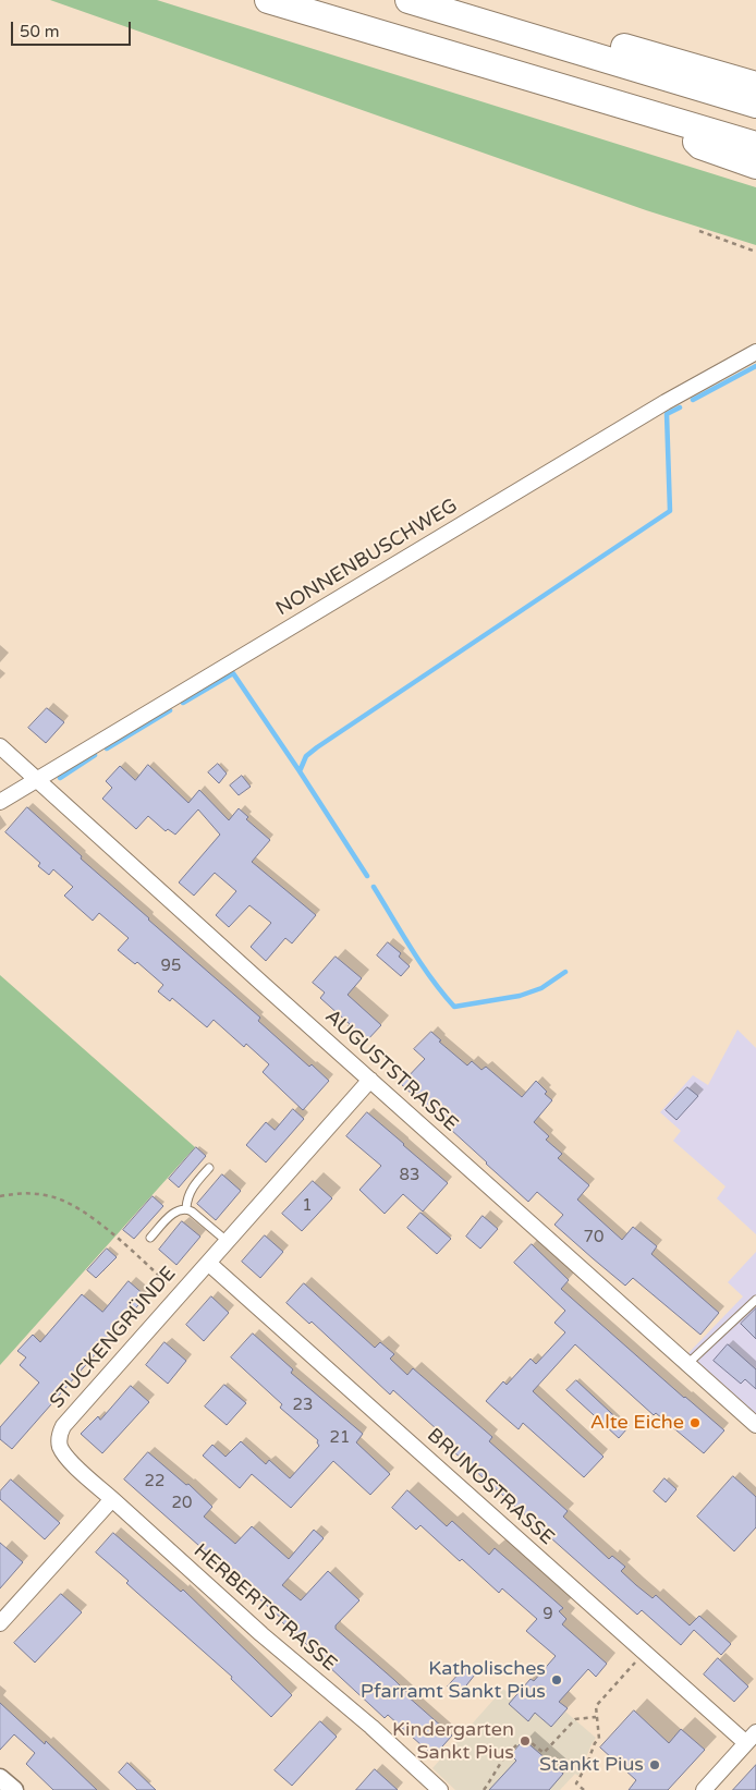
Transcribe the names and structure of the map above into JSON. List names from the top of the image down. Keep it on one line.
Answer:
{"streets":{"street":["NONNENBUSCHWEG","AUGUSTSTRASSE","STUCKENGRÜNDE","BRUNOSTRASSE","HERBERTSTRASSE"]},"crossings":[["NONNENBUSCHWEG","AUGUSTSTRASSE"],["AUGUSTSTRASSE","STUCKENGRÜNDE"],["STUCKENGRÜNDE","BRUNOSTRASSE"],["STUCKENGRÜNDE","HERBERTSTRASSE"]],"places":["Alte Eiche","Katholisches Pfarramt Sankt Pius","Kindergarten Sankt Pius","Stankt Pius"],"house_numbers":["95","83","1","70","23","21","22","20","9"],"scale_bar":"50 m"}
